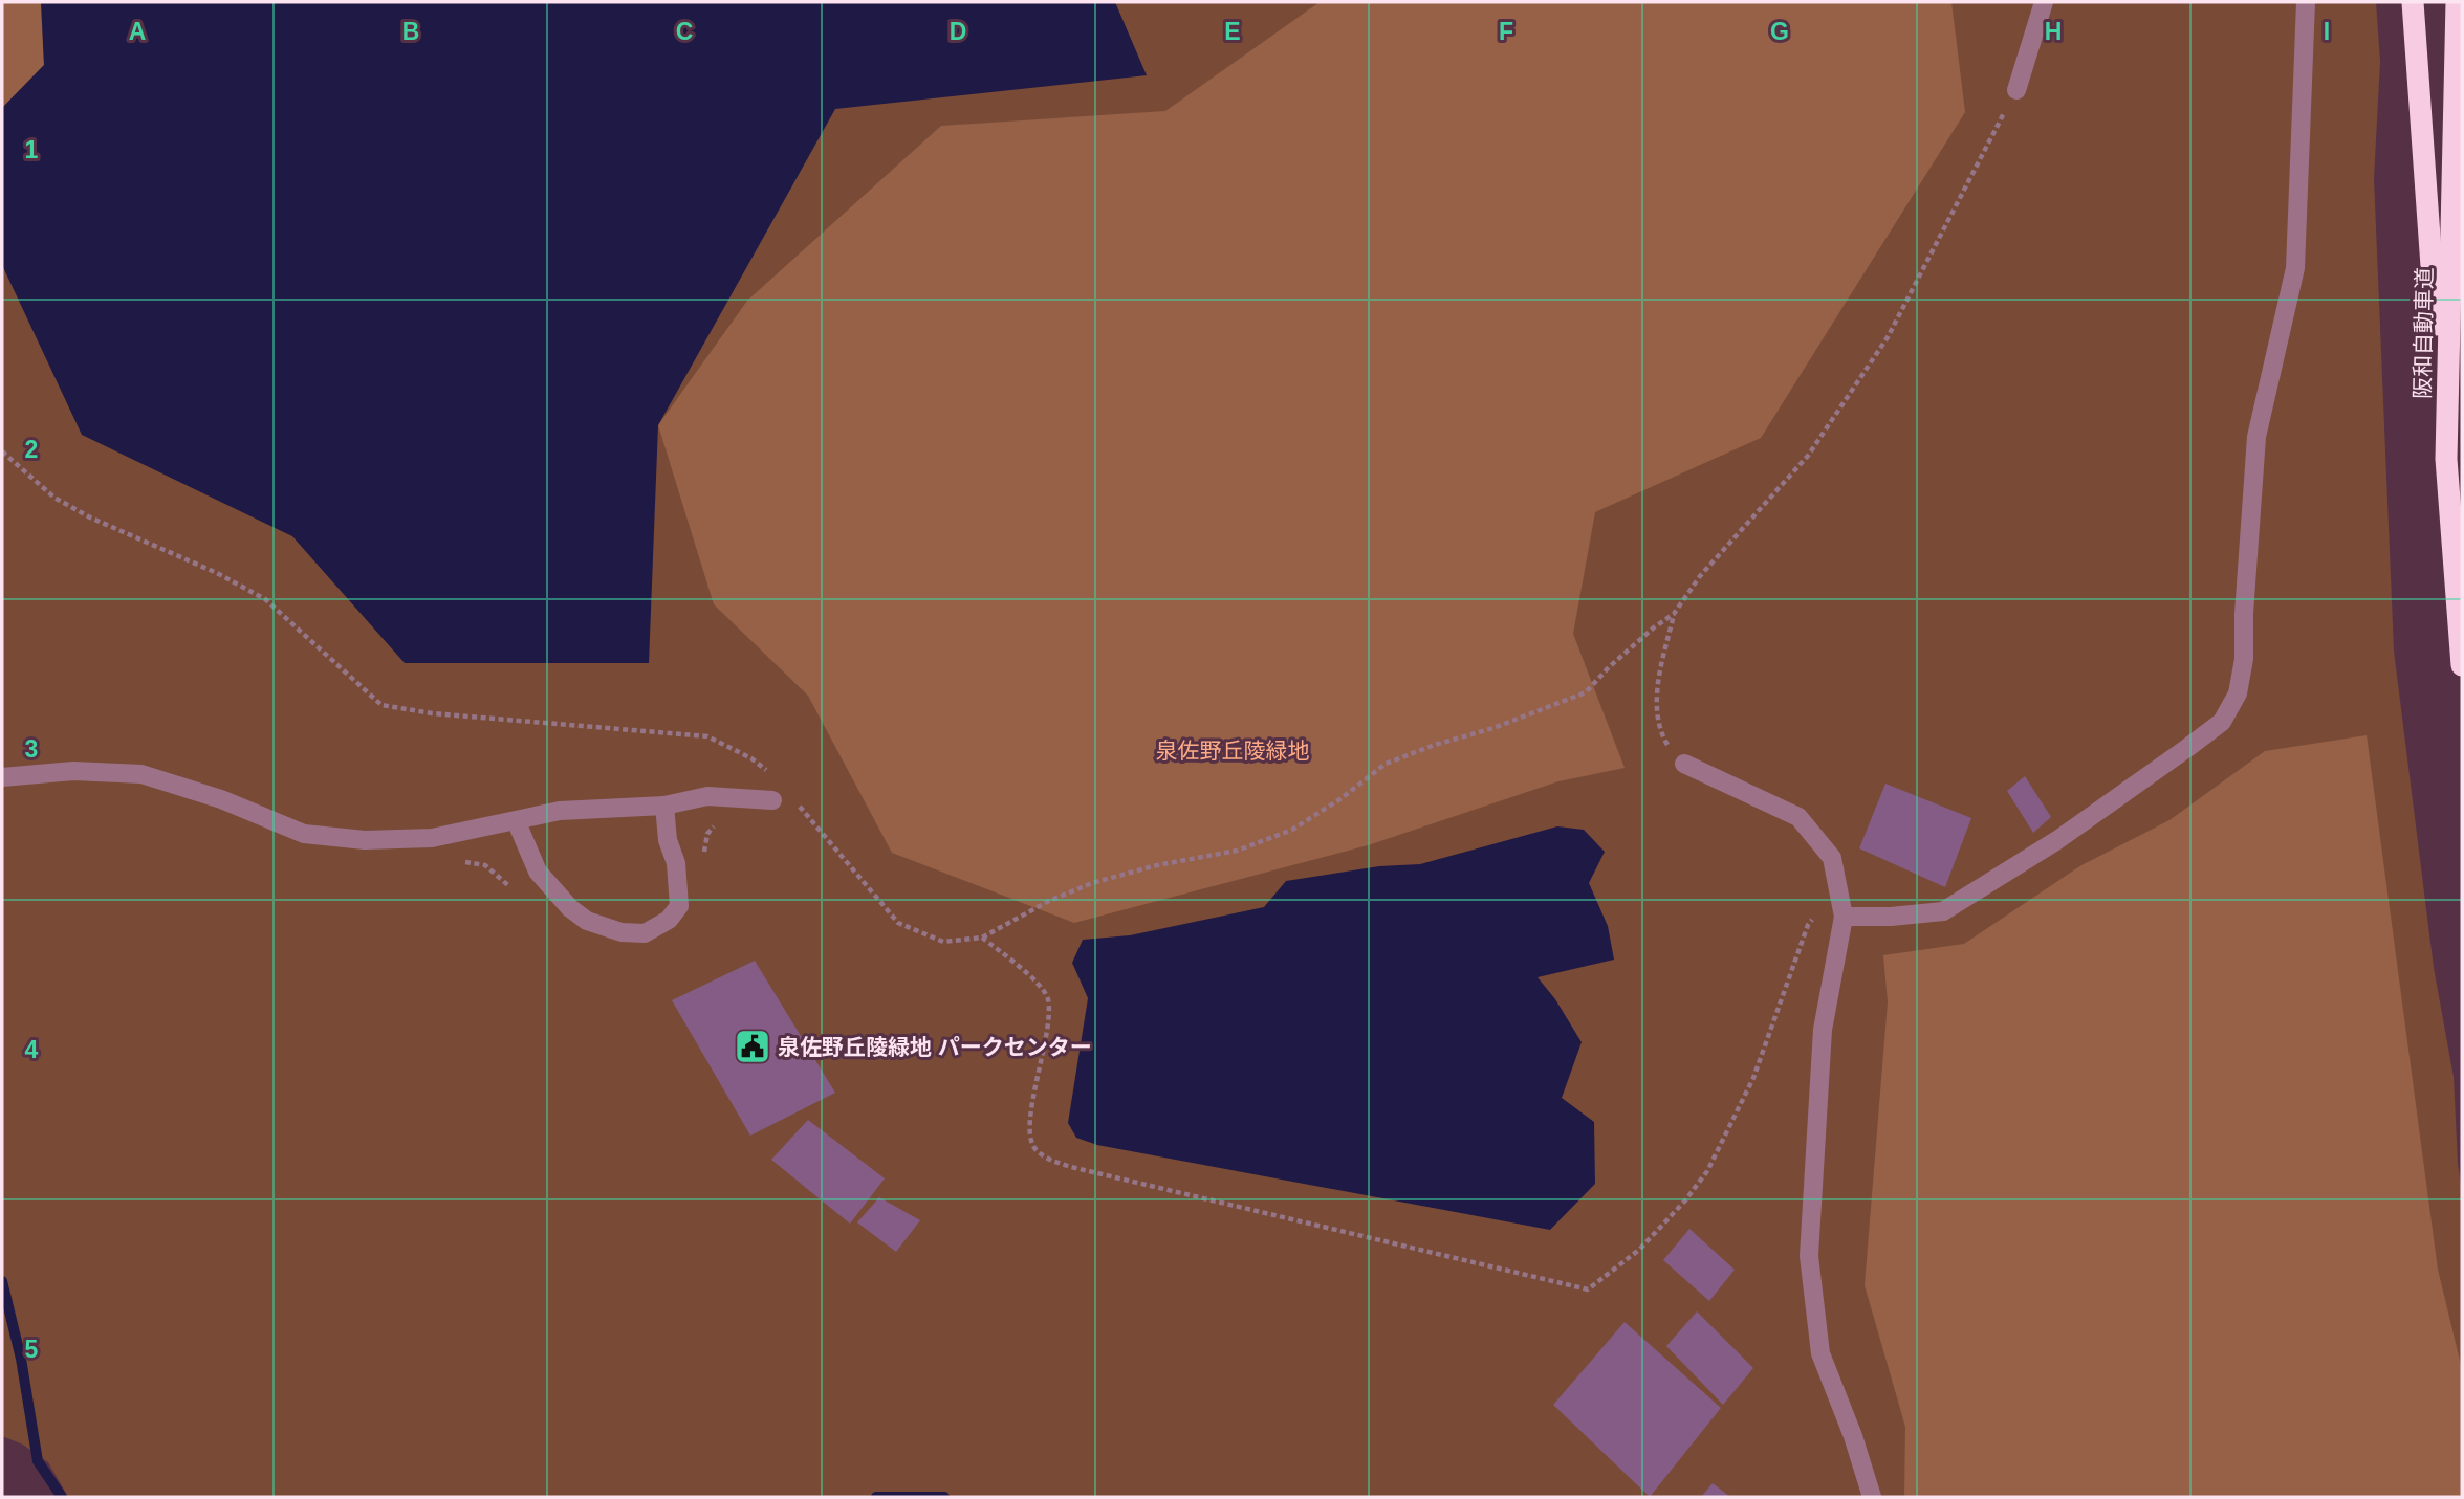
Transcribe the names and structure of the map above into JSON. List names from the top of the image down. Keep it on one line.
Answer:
{"streets":{"highway":["阪和自動車道"]},"parks":["泉佐野丘陵緑地"],"places":{"public building":["泉佐野丘陵緑地 パークセンター"]},"grid":{"columns":["A","B","C","D","E","F","G","H","I"],"rows":["1","2","3","4","5"]}}
